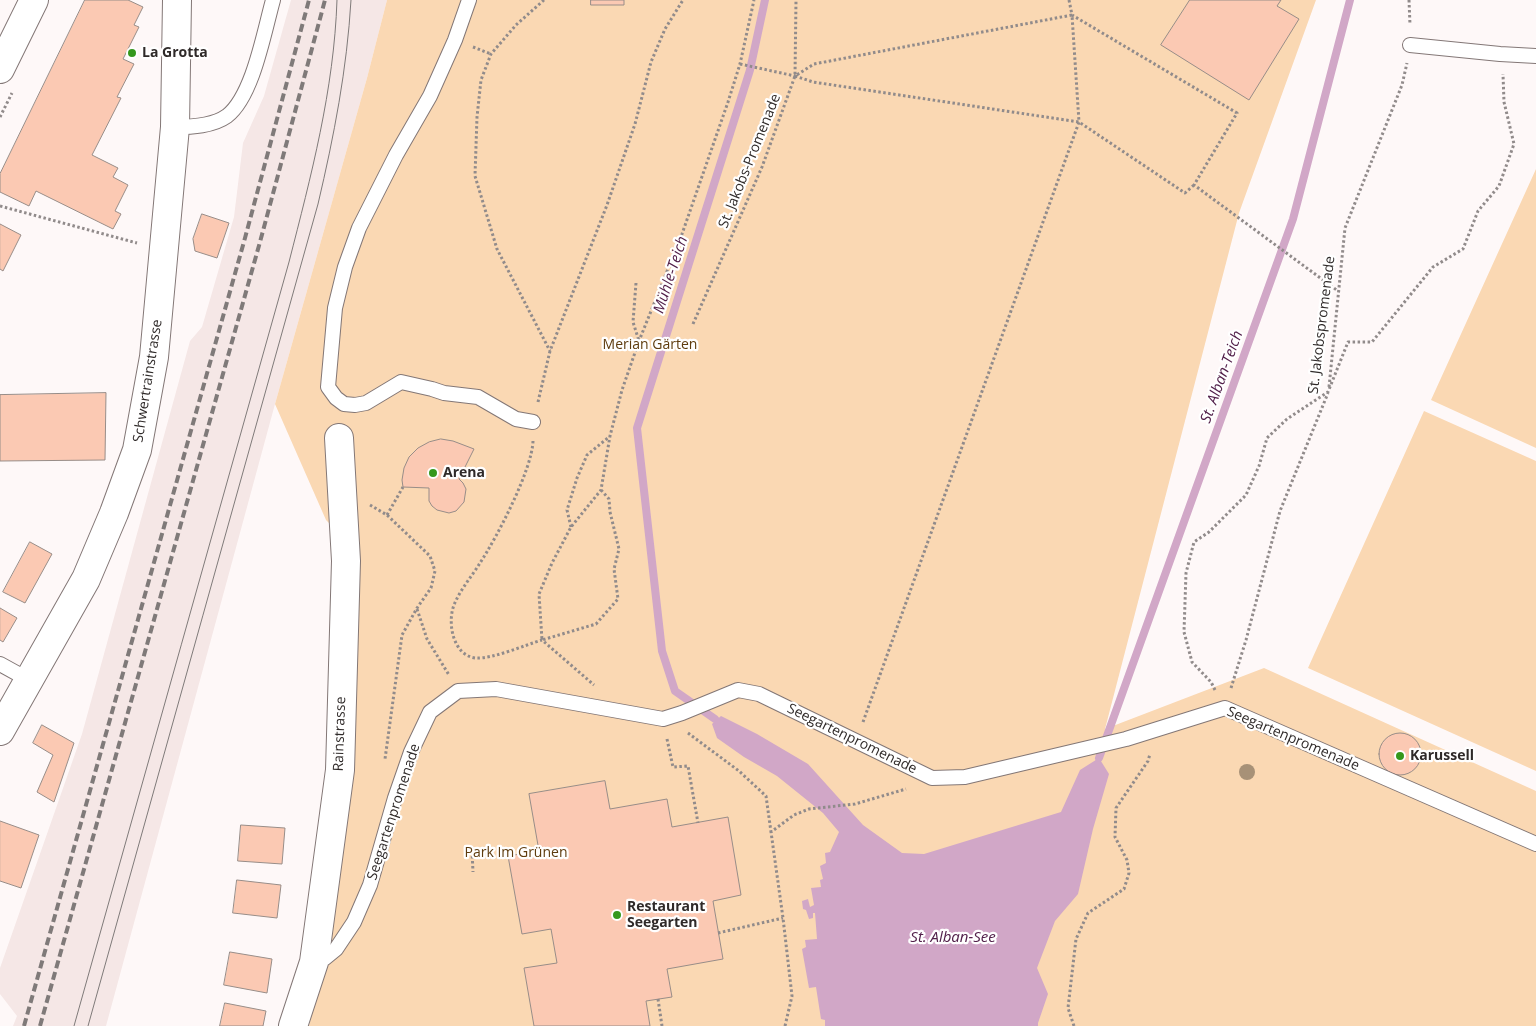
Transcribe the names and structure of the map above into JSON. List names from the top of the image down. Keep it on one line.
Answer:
{"streets":{"main road":["Schwertrainstrasse","Rainstrasse"],"lane":["Seegartenpromenade"],"path":["St. Jakobs-Promenade","St. Jakobspromenade"]},"crossings":[["St. Jakobspromenade","Seegartenpromenade"],["Rainstrasse","Seegartenpromenade"]],"water":["Mühle-Teich","St. Alban-Teich","St. Alban-See"],"parks":["Merian Gärten","Park Im Grünen"],"places":["La Grotta","Arena","Karussell","Restaurant Seegarten"]}
